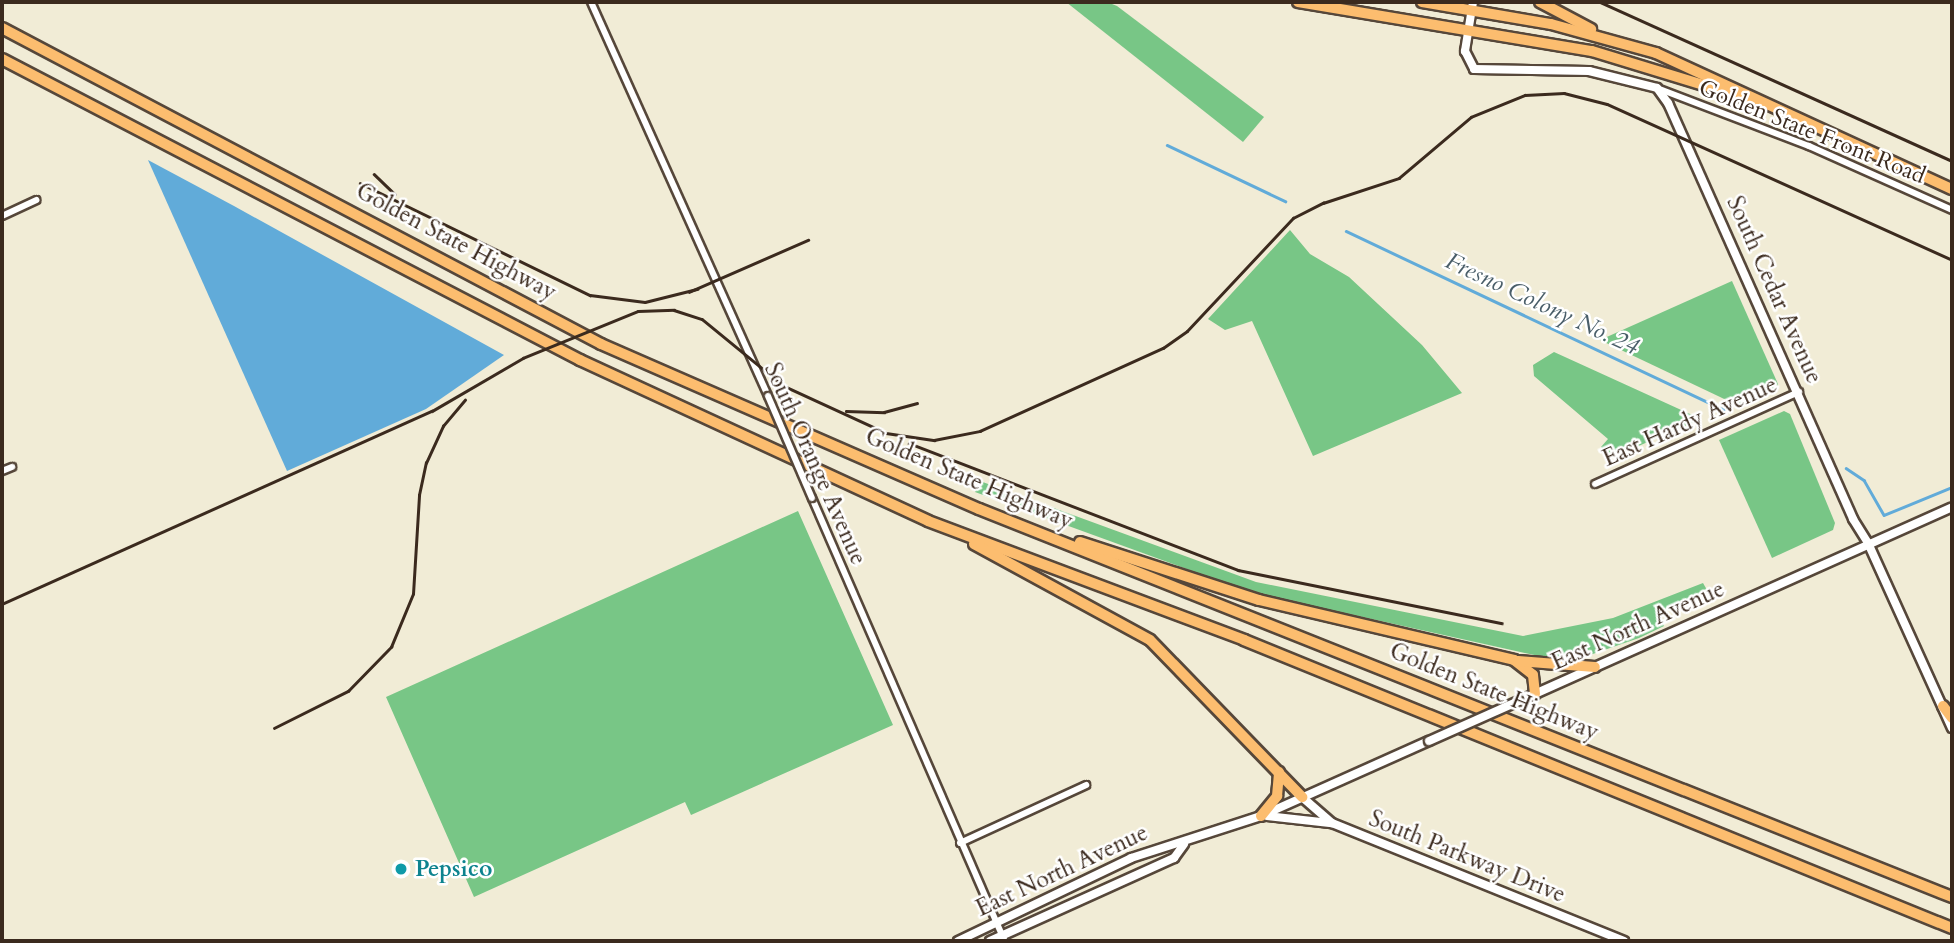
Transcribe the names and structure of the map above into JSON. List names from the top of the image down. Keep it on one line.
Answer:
{"streets":{"highway":["Golden State Highway"],"street":["Golden State Front Road","South Cedar Avenue","East Hardy Avenue","South Orange Avenue","East North Avenue","South Parkway Drive"]},"crossings":[["Golden State Front Road","South Cedar Avenue"],["South Cedar Avenue","East Hardy Avenue"],["South Cedar Avenue","East North Avenue"],["South Orange Avenue","East North Avenue"],["East North Avenue","South Parkway Drive"]],"water":["Fresno Colony No. 24"],"places":["Pepsico"]}
